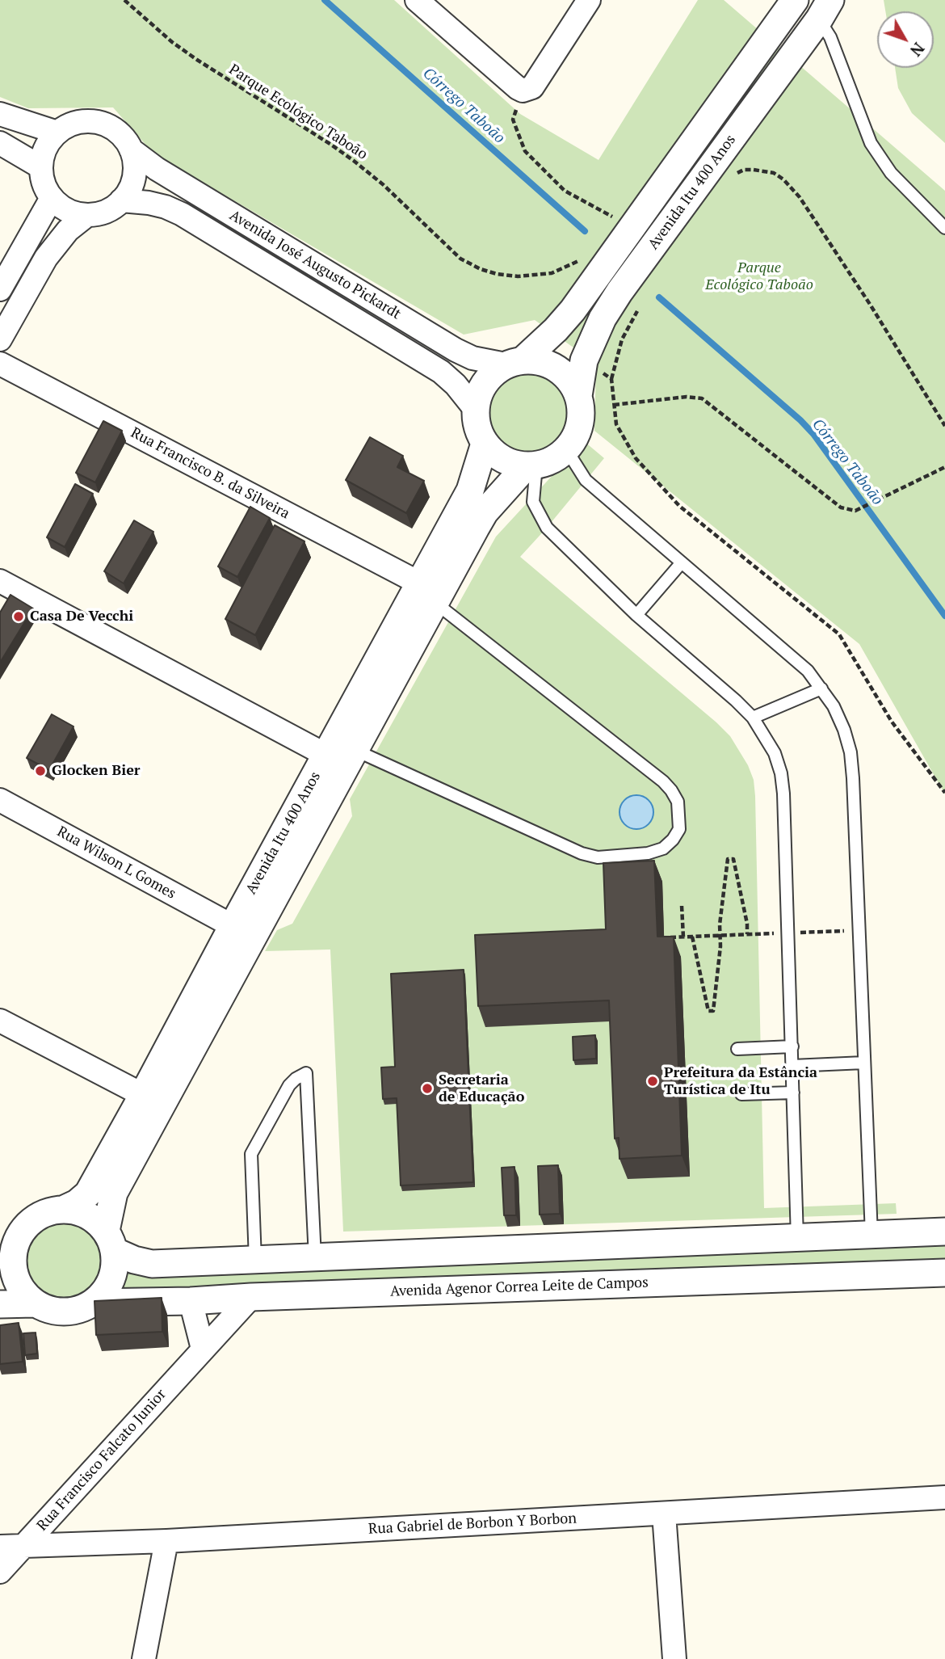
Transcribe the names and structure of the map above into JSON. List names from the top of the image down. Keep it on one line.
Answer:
{"streets":{"street":["Avenida Itu 400 Anos","Avenida José Augusto Pickardt","Rua Francisco B. da Silveira","Rua Wilson L Gomes","Avenida Agenor Correa Leite de Campos","Rua Francisco Falcato Junior","Rua Gabriel de Borbon Y Borbon"],"path":["Parque Ecológico Taboão"]},"crossings":[["Avenida Itu 400 Anos","Avenida José Augusto Pickardt"],["Avenida Itu 400 Anos","Rua Francisco B. da Silveira"],["Avenida Itu 400 Anos","Rua Wilson L Gomes"],["Avenida Itu 400 Anos","Avenida Agenor Correa Leite de Campos"],["Avenida Agenor Correa Leite de Campos","Rua Francisco Falcato Junior"],["Rua Francisco Falcato Junior","Rua Gabriel de Borbon Y Borbon"]],"water":["Córrego Taboão"],"parks":["Parque Ecológico Taboão"],"places":["Casa De Vecchi","Glocken Bier","Prefeitura da Estância Turística de Itu","Secretaria de Educação"],"north":"bottom right"}
